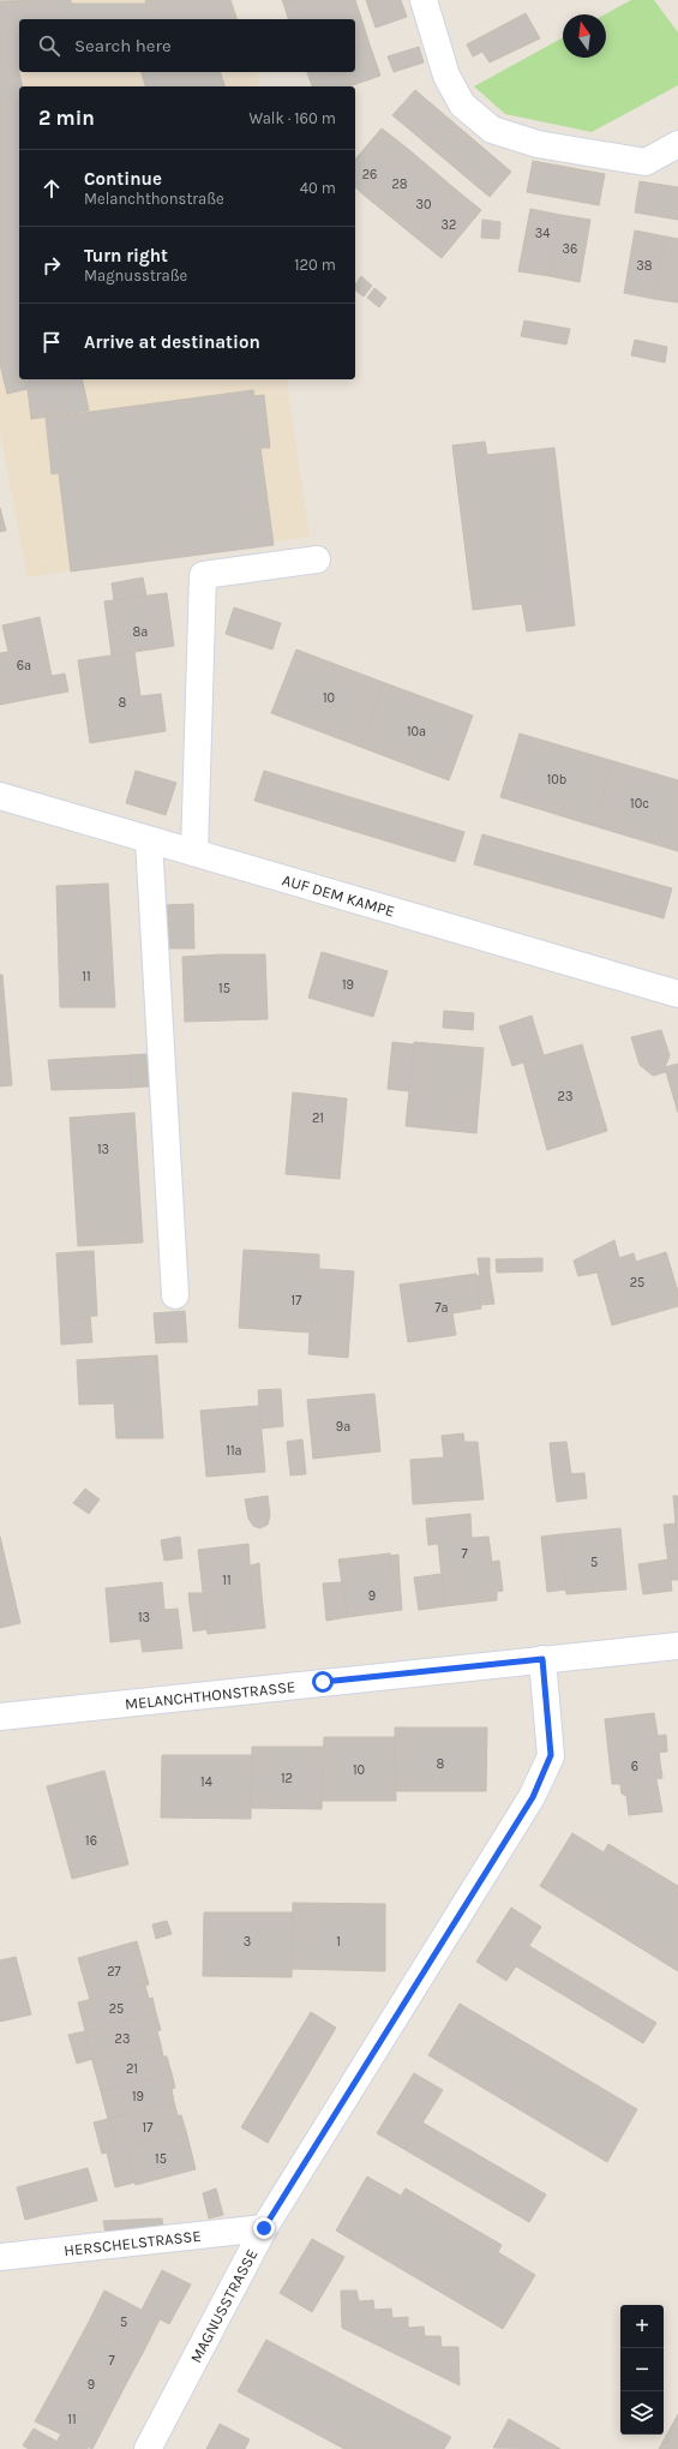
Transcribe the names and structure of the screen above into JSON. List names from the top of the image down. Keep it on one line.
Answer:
{"streets":{"street":["AUF DEM KAMPE","MELANCHTHONSTRASSE","HERSCHELSTRASSE","MAGNUSSTRASSE"]},"crossings":[["MELANCHTHONSTRASSE","MAGNUSSTRASSE"],["HERSCHELSTRASSE","MAGNUSSTRASSE"]],"house_numbers":["26","28","30","32","34","36","38","8a","6a","10","8","10a","10b","10c","11","19","15","23","21","13","25","17","7a","9a","11a","7","5","11","9","13","8","6","10","12","14","16","3","1","27","25","23","21","19","17","15","5","7","9","11"],"north":"top","page":{"search":"Search here","heading":["2 min","Walk · 160 m"],"list":[["Continue","Melanchthonstraße","40 m"],["Turn right","Magnusstraße","120 m"],"Arrive at destination"],"map_buttons":["+","−"]}}
